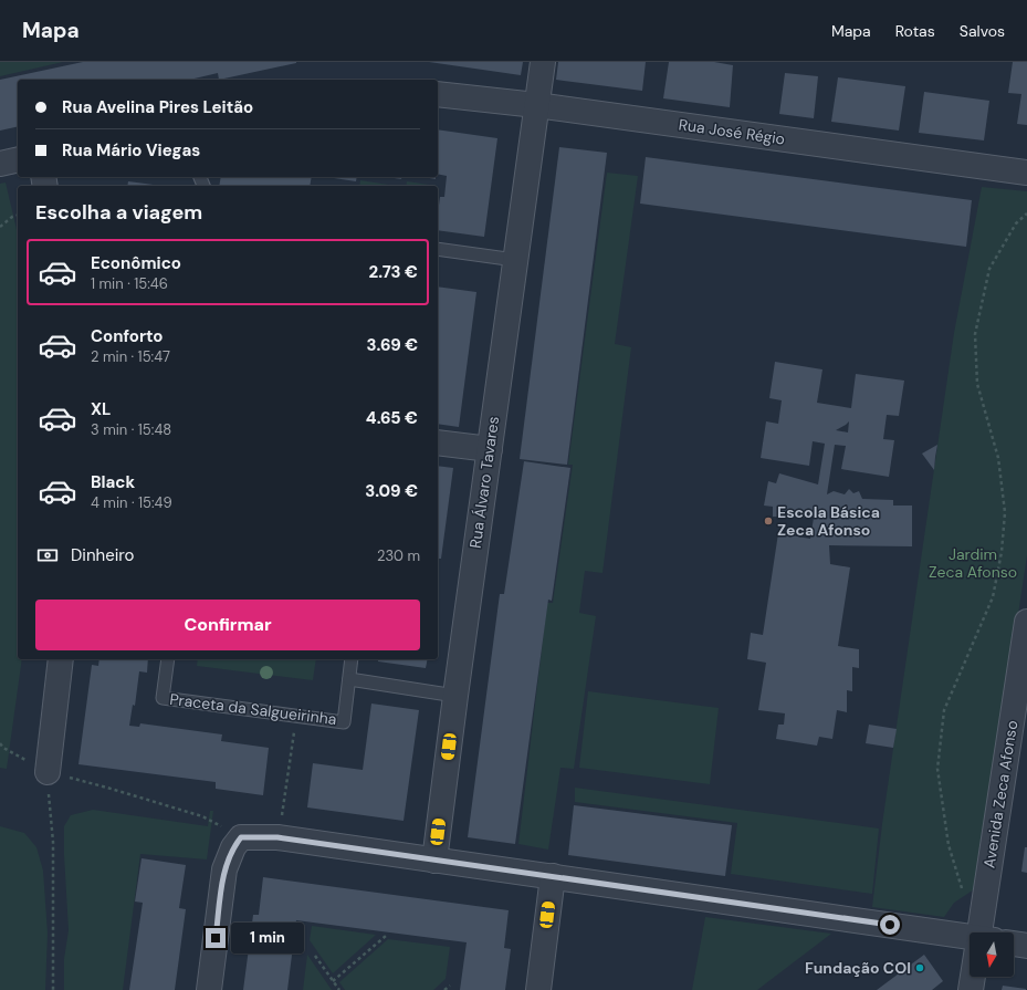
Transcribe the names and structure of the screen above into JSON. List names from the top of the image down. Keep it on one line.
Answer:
{"streets":{"street":["Rua José Régio","Rua Álvaro Tavares","Avenida Zeca Afonso"],"lane":["Praceta da Salgueirinha"]},"crossings":[["Rua José Régio","Rua Álvaro Tavares"]],"parks":["Jardim Zeca Afonso"],"places":["Escola Básica Zeca Afonso","Fundação COI"],"north":"bottom","page":{"header":"Mapa","nav":["Mapa","Rotas","Salvos"],"banner":["Rua Avelina Pires Leitão","Rua Mário Viegas"],"heading":"Escolha a viagem","list":[{"name":"Econômico","note":"1 min · 15:46","value":"2.73 €"},{"name":"Conforto","note":"2 min · 15:47","value":"3.69 €"},{"name":"XL","note":"3 min · 15:48","value":"4.65 €"},{"name":"Black","note":"4 min · 15:49","value":"3.09 €"}],"pay":["Dinheiro","230 m"],"buttons":"Confirmar","bubble":"1 min"}}
